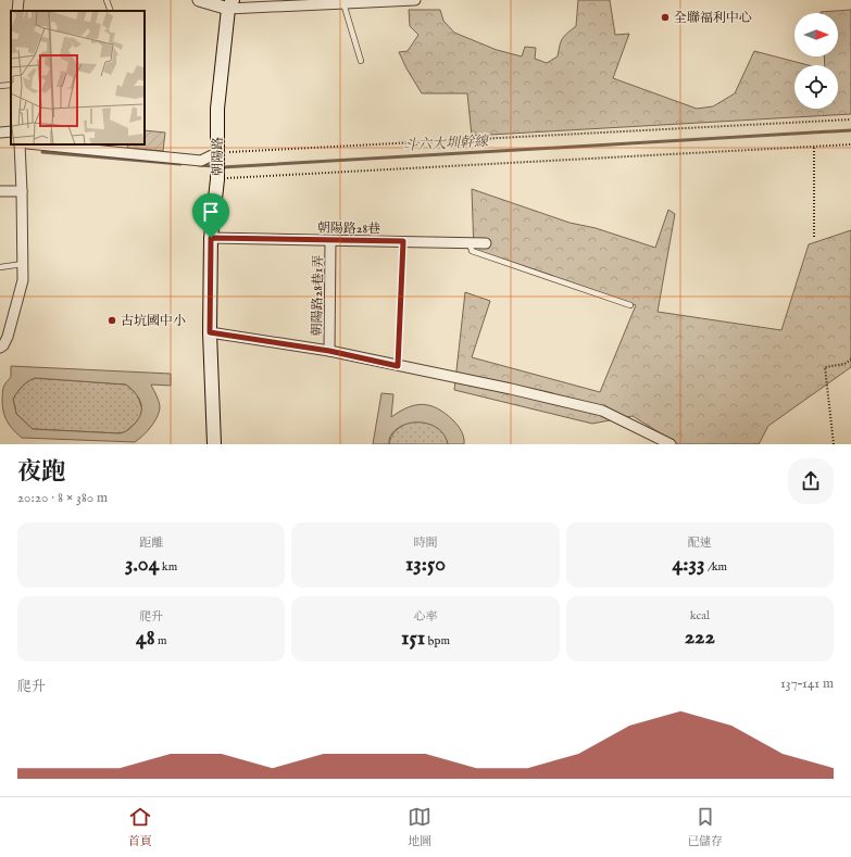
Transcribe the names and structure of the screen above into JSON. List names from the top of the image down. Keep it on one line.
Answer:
{"streets":{"main road":["朝陽路"],"street":["朝陽路28巷","朝陽路28巷1弄"]},"crossings":[["朝陽路","朝陽路28巷"],["朝陽路28巷","朝陽路28巷1弄"]],"water":["斗六大圳幹線"],"places":["全聯福利中心","古坑國中小"],"north":"right","page":{"heading":["夜跑","20:20 · 8 × 380 m"],"stats":[["距離","3.04 km"],["時間","13:50"],["配速","4:33 /km"],["爬升","48 m"],["心率","151 bpm"],["kcal","222"]],"chart":["爬升","137–141 m"],"tabs":["首頁","地圖","已儲存"]}}
